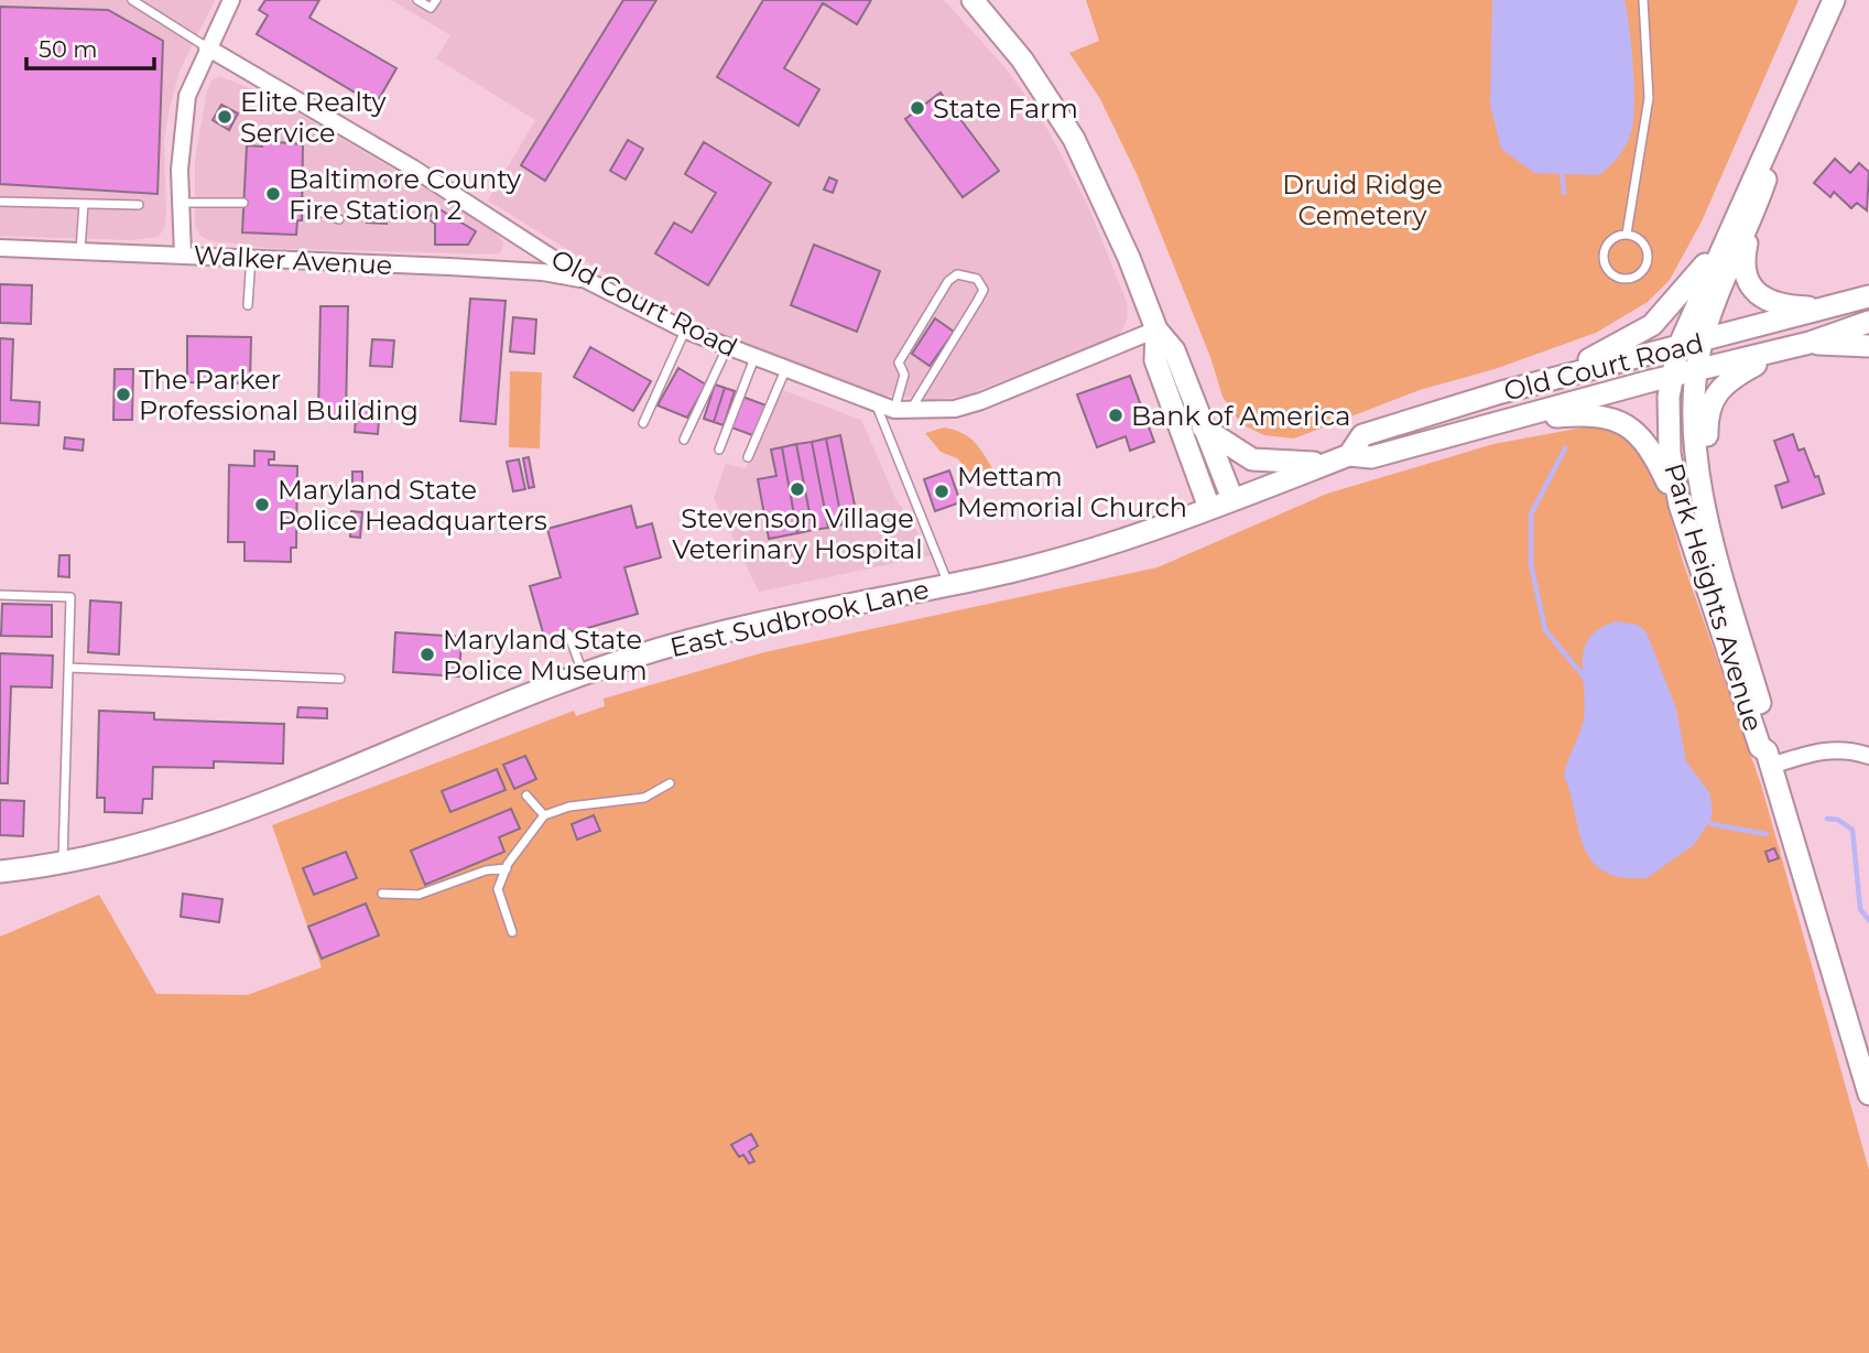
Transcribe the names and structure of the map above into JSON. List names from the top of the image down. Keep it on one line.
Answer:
{"streets":{"main road":["Old Court Road","Park Heights Avenue","East Sudbrook Lane"],"street":["Walker Avenue"]},"crossings":[["Walker Avenue","Old Court Road"],["Old Court Road","Park Heights Avenue"],["Old Court Road","East Sudbrook Lane"]],"parks":["Druid Ridge Cemetery"],"places":["State Farm","Elite Realty Service","Baltimore County Fire Station 2","The Parker Professional Building","Bank of America","Stevenson Village Veterinary Hospital","Mettam Memorial Church","Maryland State Police Headquarters","Maryland State Police Museum"],"scale_bar":"50 m"}
